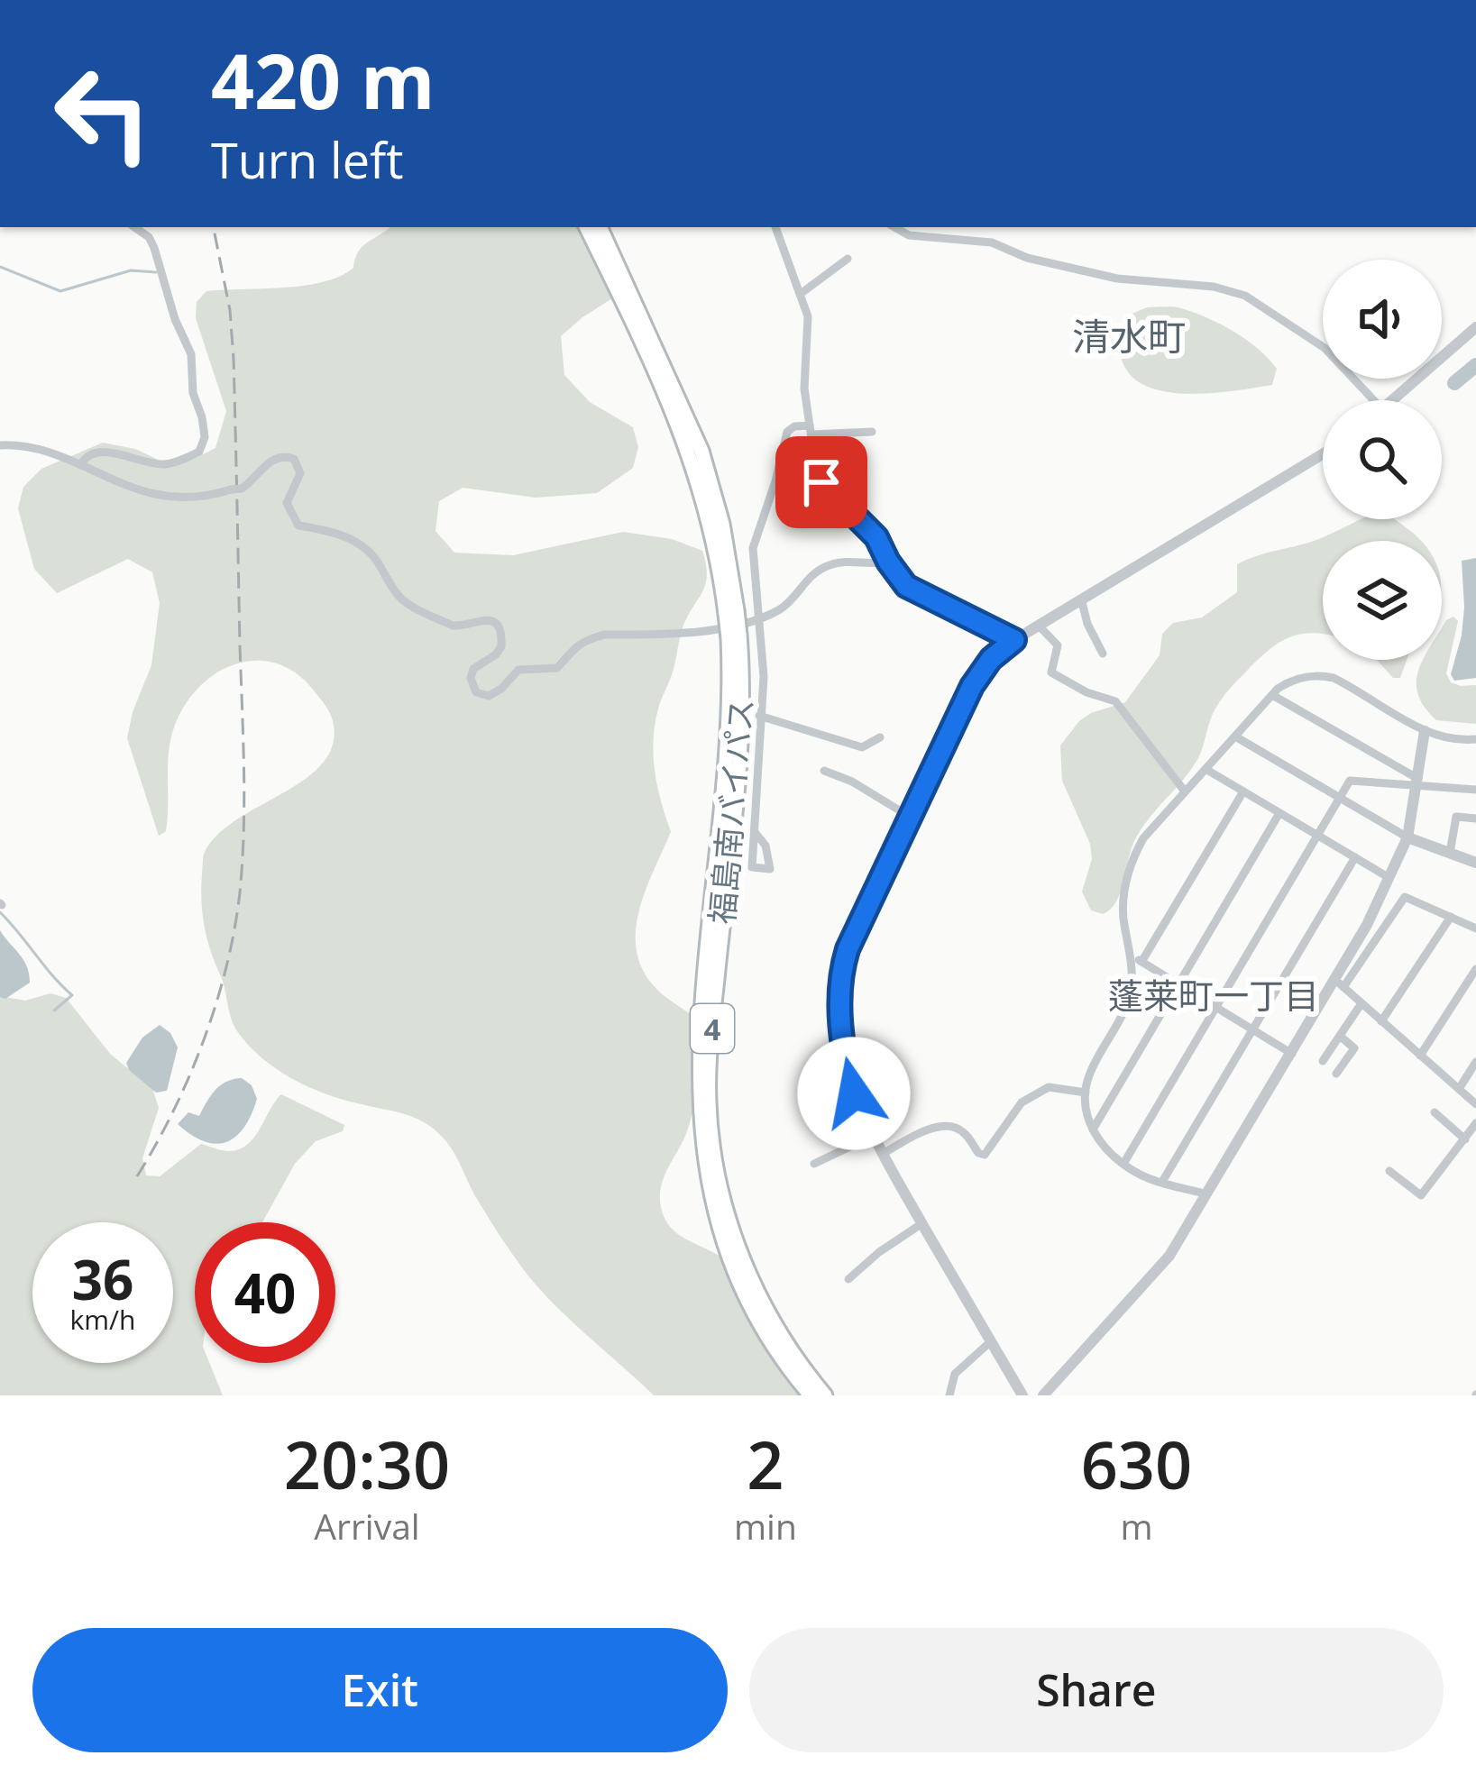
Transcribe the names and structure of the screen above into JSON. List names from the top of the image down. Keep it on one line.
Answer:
{"streets":{"highway":["福島南バイパス","4"]},"districts":["清水町","蓬莱町一丁目"],"page":{"turn":["420 m","Turn left"],"speed":"36 km/h","limit":"40","eta":["20:30","Arrival","2","min","630","m"],"buttons":["Exit","Share"]}}
